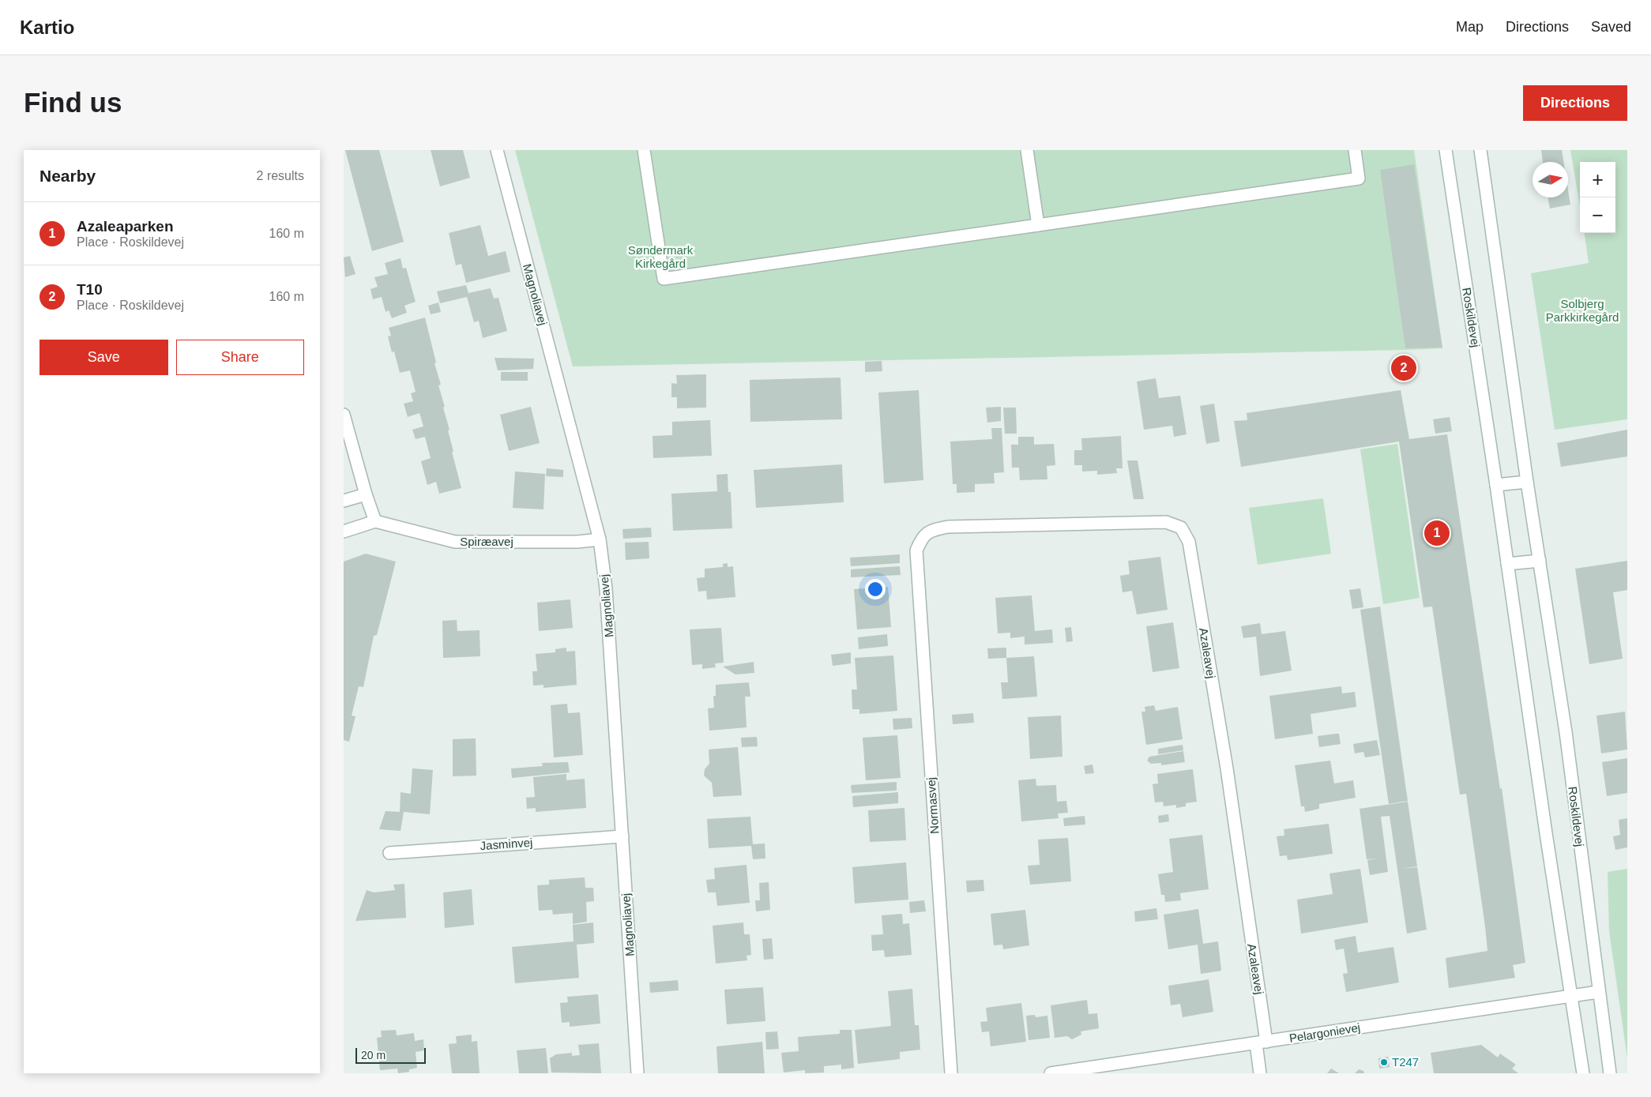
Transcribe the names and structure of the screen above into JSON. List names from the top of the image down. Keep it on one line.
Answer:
{"streets":{"street":["Magnoliavej","Roskildevej","Spiræavej","Azaleavej","Normasvej","Jasminvej","Pelargonievej"]},"crossings":[["Magnoliavej","Spiræavej"],["Magnoliavej","Jasminvej"],["Roskildevej","Pelargonievej"],["Azaleavej","Normasvej"],["Azaleavej","Pelargonievej"]],"parks":["Søndermark Kirkegård","Solbjerg Parkkirkegård"],"places":["T247"],"scale_bar":"20 m","north":"right","page":{"header":"Kartio","nav":["Map","Directions","Saved"],"buttons":["Directions",["Save","Share"]],"title":"Find us","heading":["Nearby","2 results"],"map_buttons":["+","−"],"list":[{"mark":"1","name":"Azaleaparken","note":"Place · Roskildevej","value":"160 m"},{"mark":"2","name":"T10","note":"Place · Roskildevej","value":"160 m"}],"pins":["2","1"],"scale":"20 m"}}
